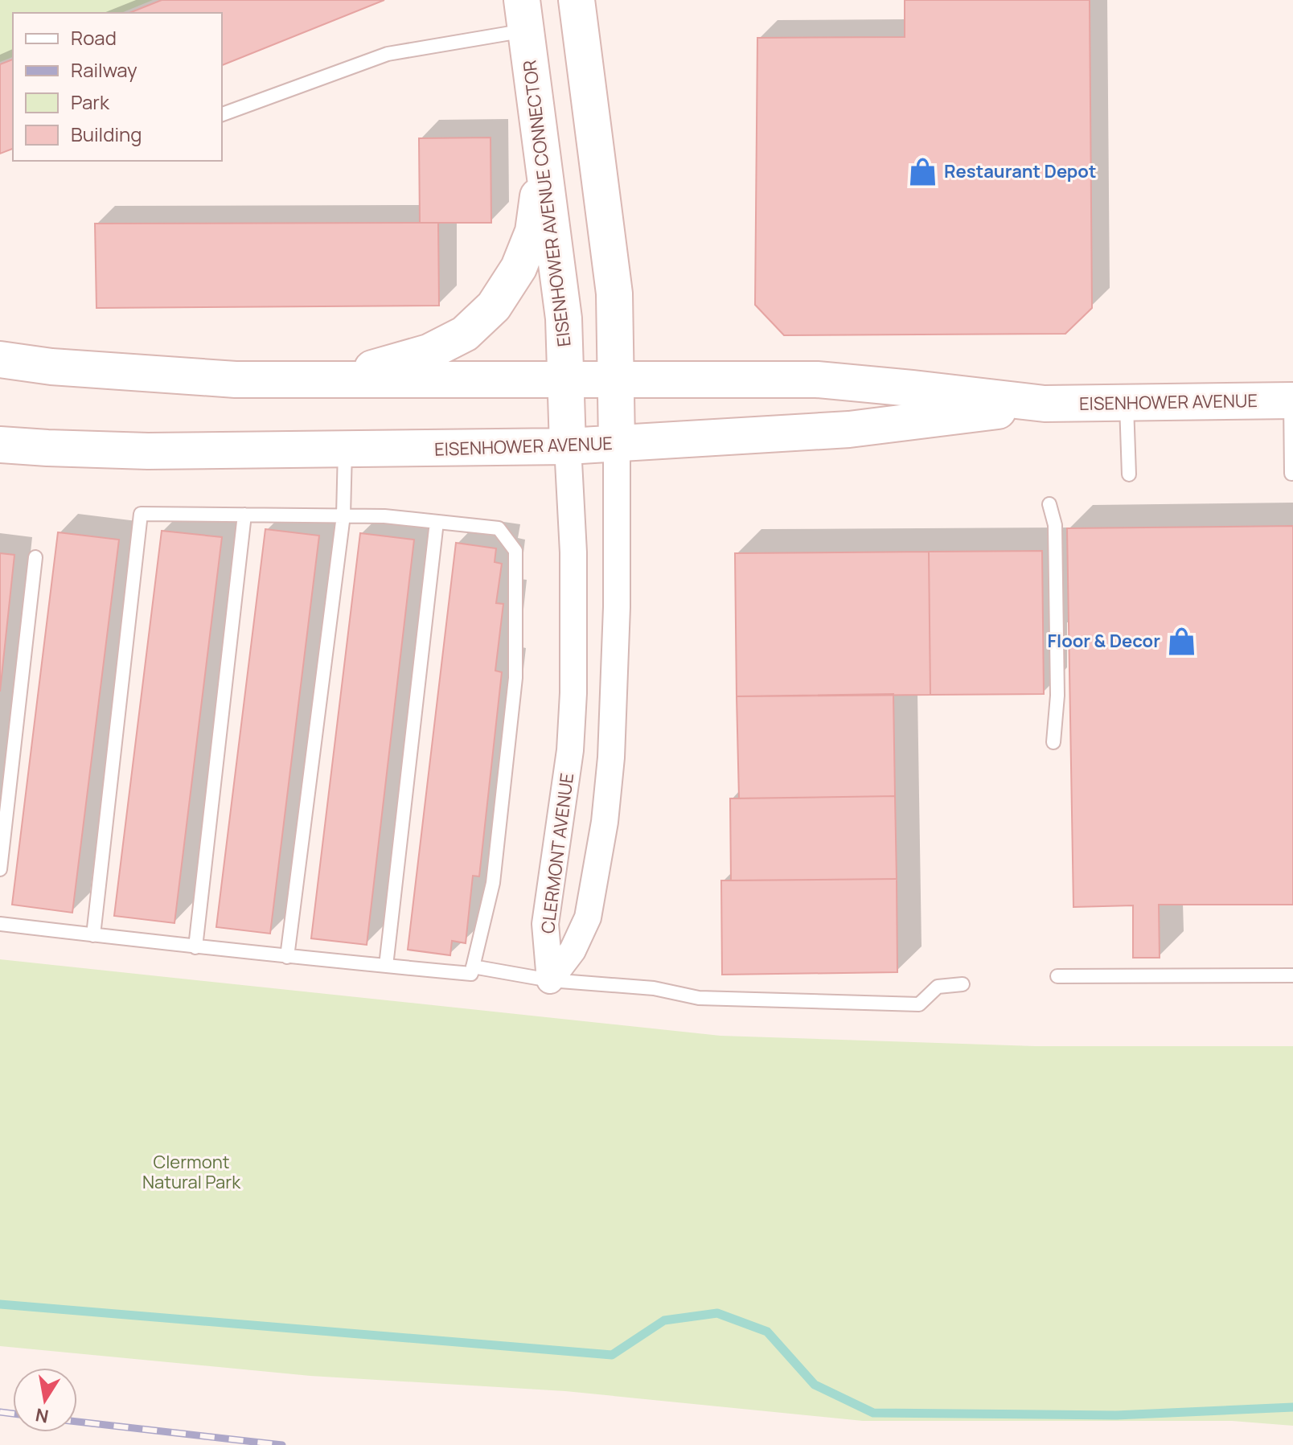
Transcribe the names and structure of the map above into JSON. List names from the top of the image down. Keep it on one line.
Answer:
{"streets":{"main road":["EISENHOWER AVENUE CONNECTOR","EISENHOWER AVENUE"],"street":["CLERMONT AVENUE"]},"crossings":[["EISENHOWER AVENUE CONNECTOR","EISENHOWER AVENUE"],["EISENHOWER AVENUE CONNECTOR","CLERMONT AVENUE"],["EISENHOWER AVENUE","CLERMONT AVENUE"]],"parks":["Clermont Natural Park"],"places":{"shop":["Restaurant Depot","Floor & Decor"]},"legend":["Road","Railway","Park","Building"],"north":"bottom"}
